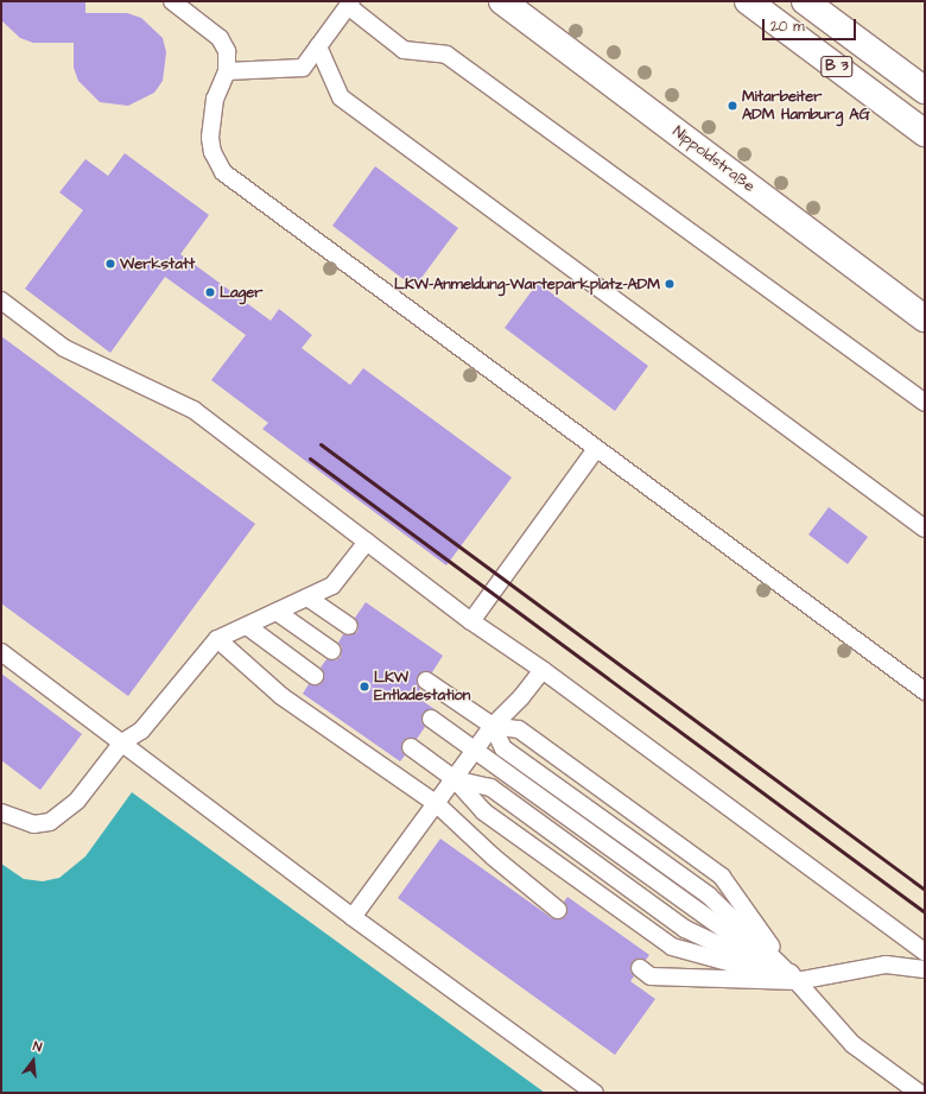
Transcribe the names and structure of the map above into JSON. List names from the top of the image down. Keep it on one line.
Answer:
{"streets":{"street":["B 3","Nippoldstraße"]},"places":["Mitarbeiter ADM Hamburg AG","Werkstatt","LKW-Anmeldung-Warteparkplatz-ADM","Lager","LKW Entladestation"],"scale_bar":"20 m","north":"top"}
